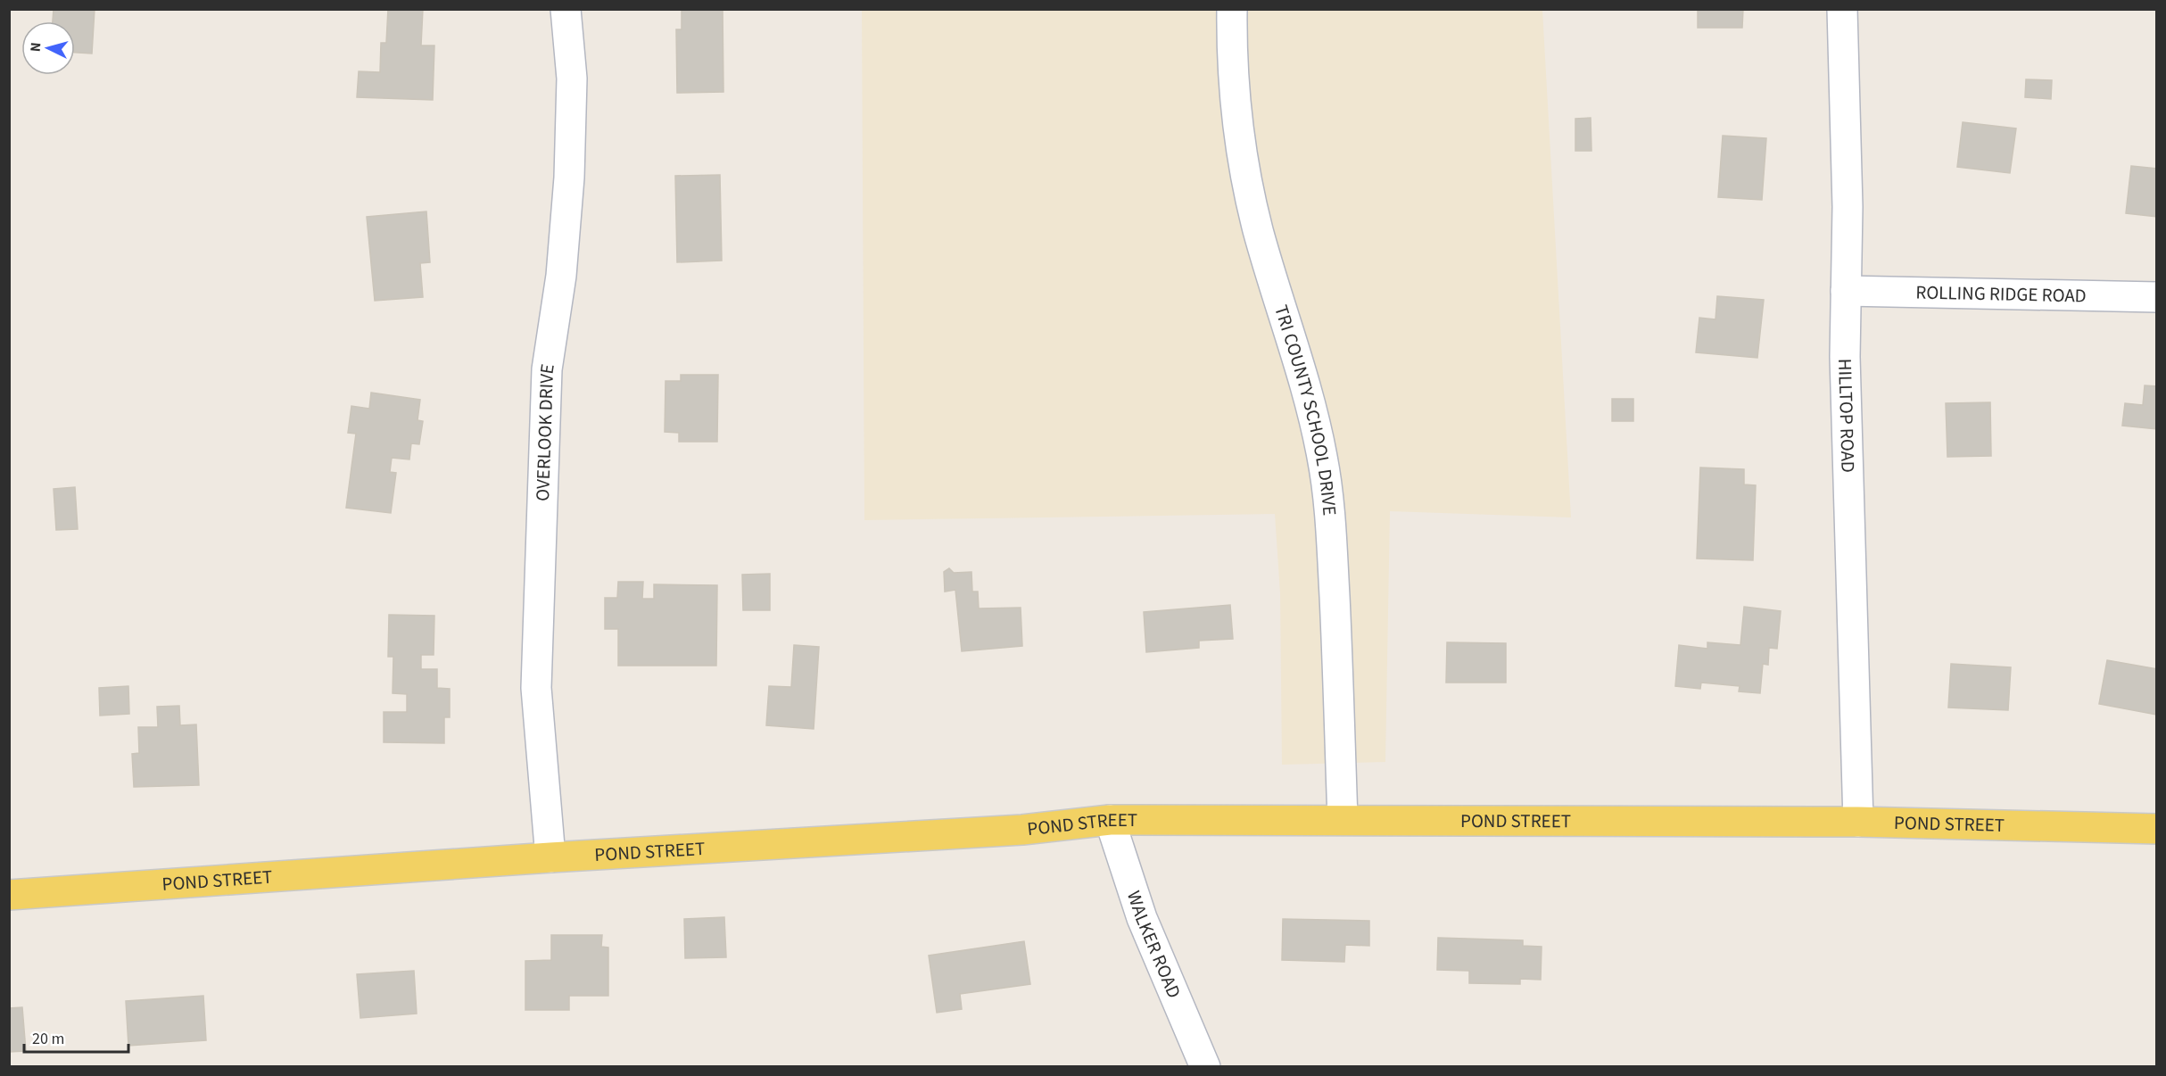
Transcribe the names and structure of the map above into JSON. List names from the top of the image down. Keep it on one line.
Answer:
{"streets":{"main road":["POND STREET"],"street":["ROLLING RIDGE ROAD","TRI COUNTY SCHOOL DRIVE","HILLTOP ROAD","OVERLOOK DRIVE","WALKER ROAD"]},"crossings":[["ROLLING RIDGE ROAD","HILLTOP ROAD"],["TRI COUNTY SCHOOL DRIVE","POND STREET"],["HILLTOP ROAD","POND STREET"],["OVERLOOK DRIVE","POND STREET"],["POND STREET","WALKER ROAD"]],"scale_bar":"20 m","north":"left"}
